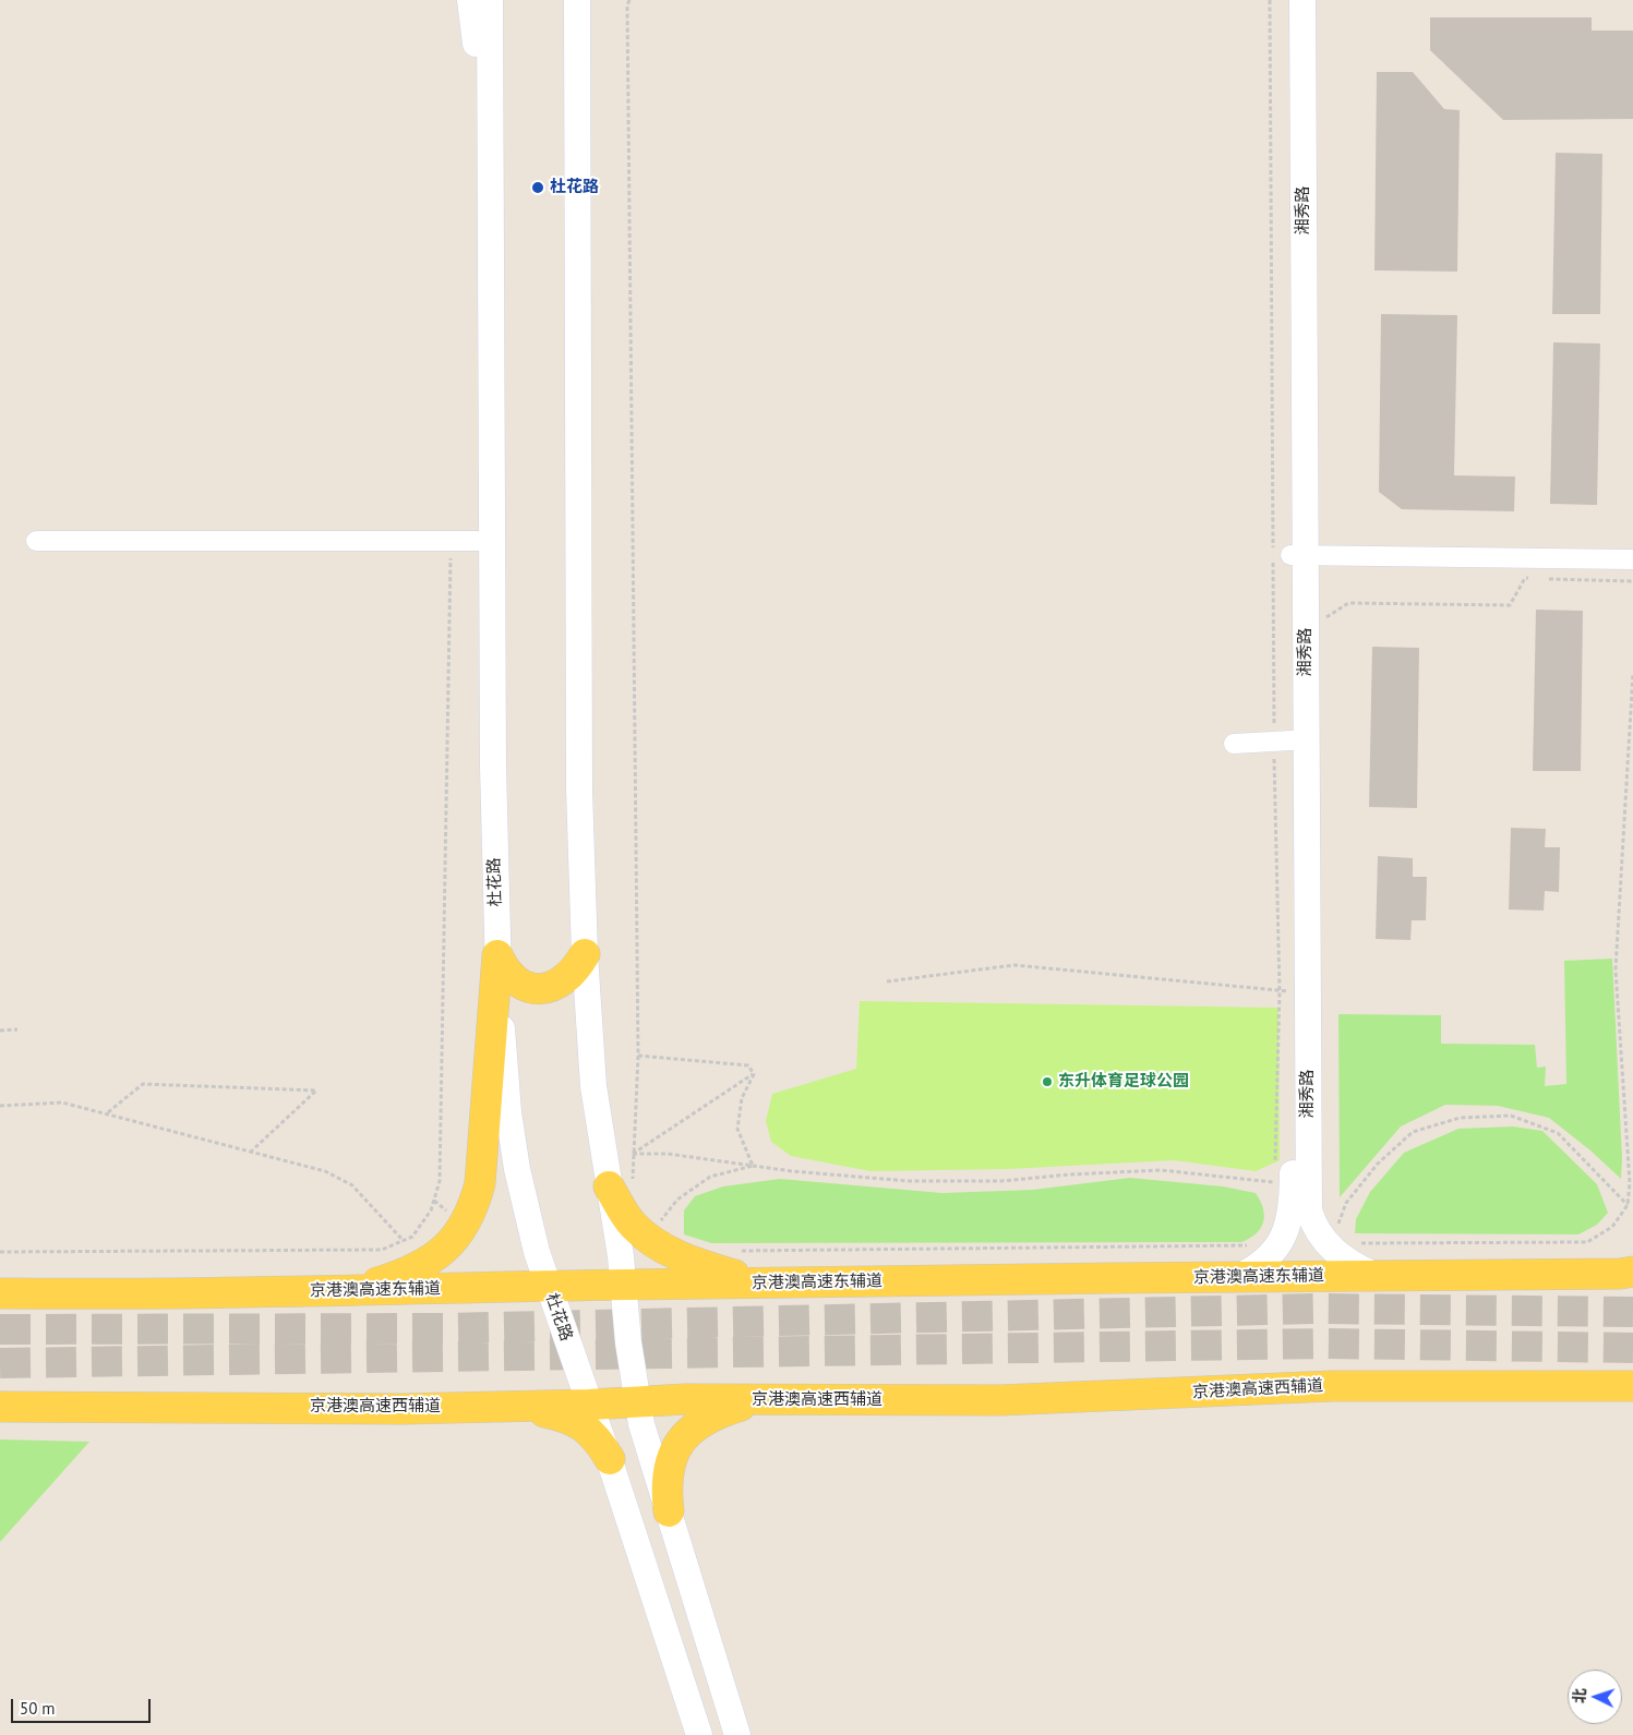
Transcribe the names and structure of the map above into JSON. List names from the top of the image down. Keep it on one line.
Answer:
{"streets":{"main road":["京港澳高速东辅道","京港澳高速西辅道"],"street":["湘秀路","杜花路"]},"crossings":[["湘秀路","京港澳高速东辅道"],["杜花路","京港澳高速东辅道"],["杜花路","京港澳高速西辅道"]],"places":["杜花路","东升体育足球公园"],"scale_bar":"50 m","north":"left"}
